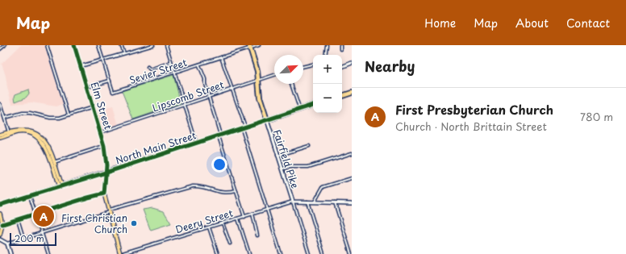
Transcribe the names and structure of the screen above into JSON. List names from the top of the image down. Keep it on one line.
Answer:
{"streets":{"highway":["North Main Street"],"main road":["Elm Street"],"street":["Sevier Street","Lipscomb Street","Fairfield Pike","Deery Street"]},"crossings":[["Lipscomb Street","Elm Street"],["Elm Street","North Main Street"],["Elm Street","Deery Street"],["North Main Street","Fairfield Pike"],["Fairfield Pike","Deery Street"]],"places":["First Christian Church"],"scale_bar":"200 m","north":"top right","page":{"header":"Map","nav":["Home","Map","About","Contact"],"heading":"Nearby","map_buttons":["+","−"],"list":[{"mark":"A","name":"First Presbyterian Church","note":"Church · North Brittain Street","value":"780 m"}],"pins":"A","scale":"200 m"}}
